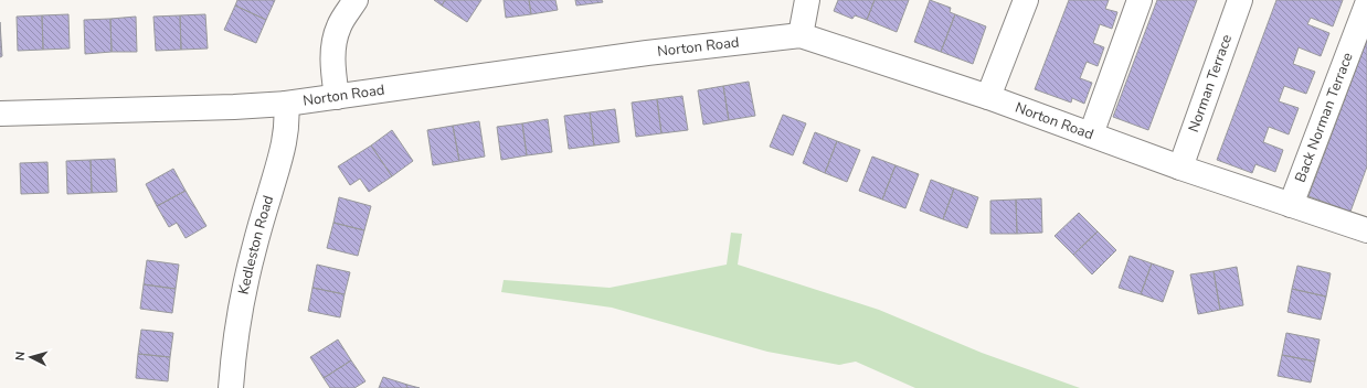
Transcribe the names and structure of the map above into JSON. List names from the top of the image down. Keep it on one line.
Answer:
{"streets":{"street":["Norton Road","Norman Terrace","Back Norman Terrace","Kedleston Road"]},"crossings":[["Norton Road","Norman Terrace"],["Norton Road","Back Norman Terrace"],["Norton Road","Kedleston Road"]],"north":"left"}
